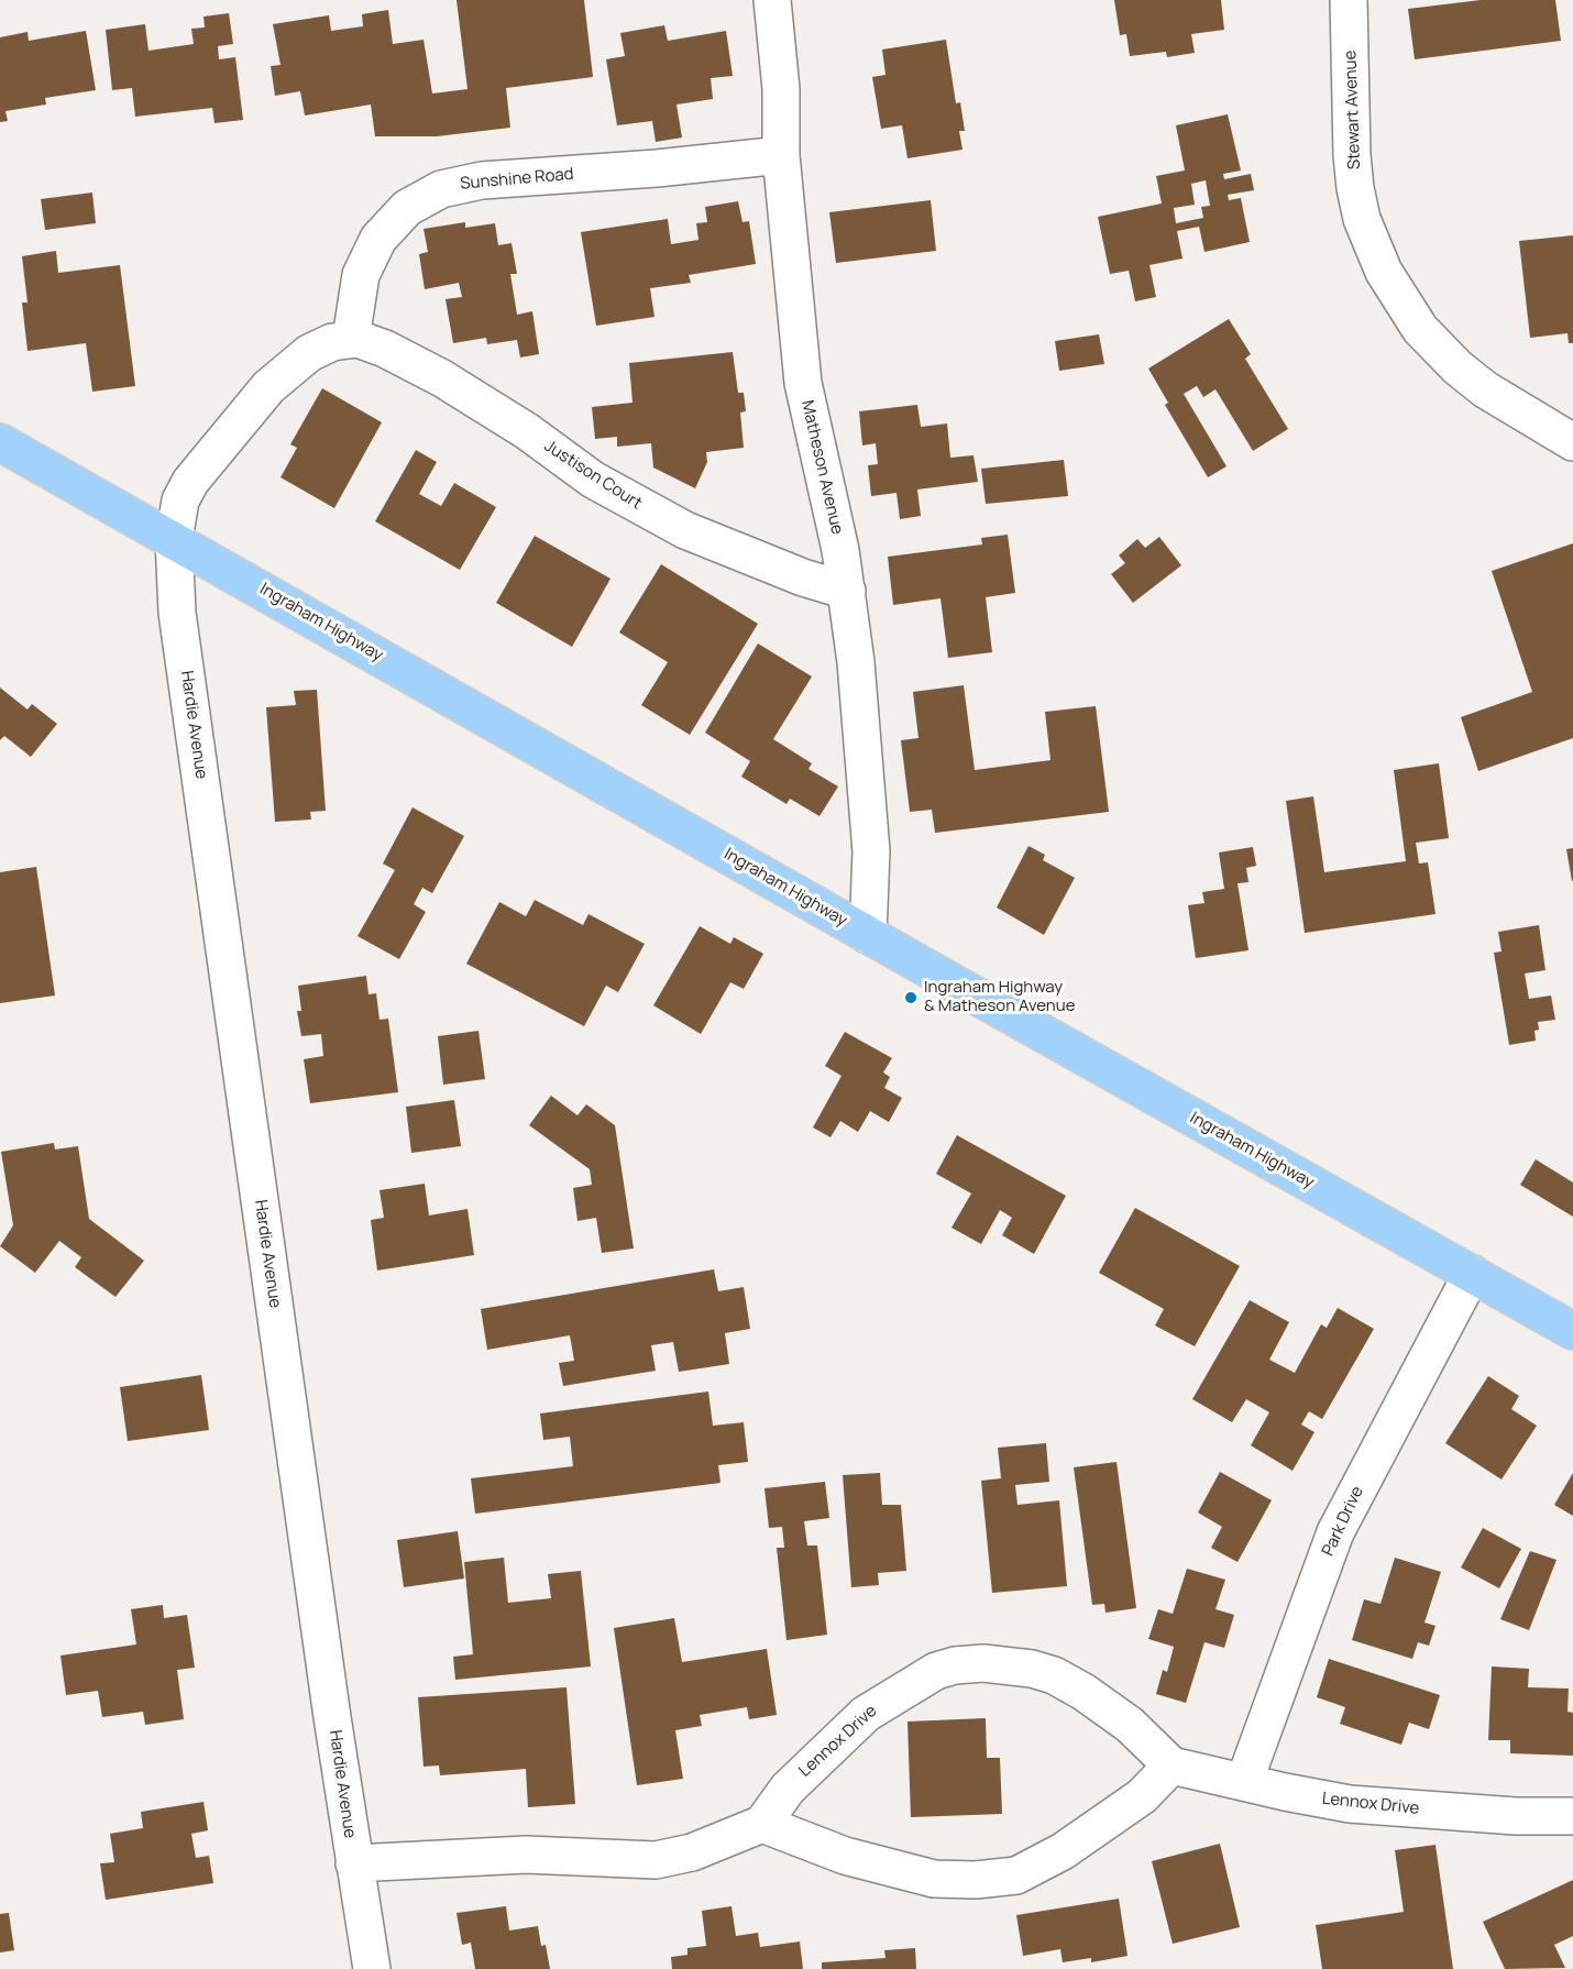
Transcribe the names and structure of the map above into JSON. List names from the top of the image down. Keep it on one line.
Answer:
{"streets":{"main road":["Ingraham Highway"],"street":["Stewart Avenue","Sunshine Road","Matheson Avenue","Justison Court","Hardie Avenue","Park Drive","Lennox Drive"]},"crossings":[["Sunshine Road","Matheson Avenue"],["Sunshine Road","Justison Court"],["Matheson Avenue","Justison Court"],["Matheson Avenue","Ingraham Highway"],["Ingraham Highway","Hardie Avenue"],["Ingraham Highway","Park Drive"],["Hardie Avenue","Lennox Drive"],["Park Drive","Lennox Drive"]],"places":["Ingraham Highway & Matheson Avenue"]}
